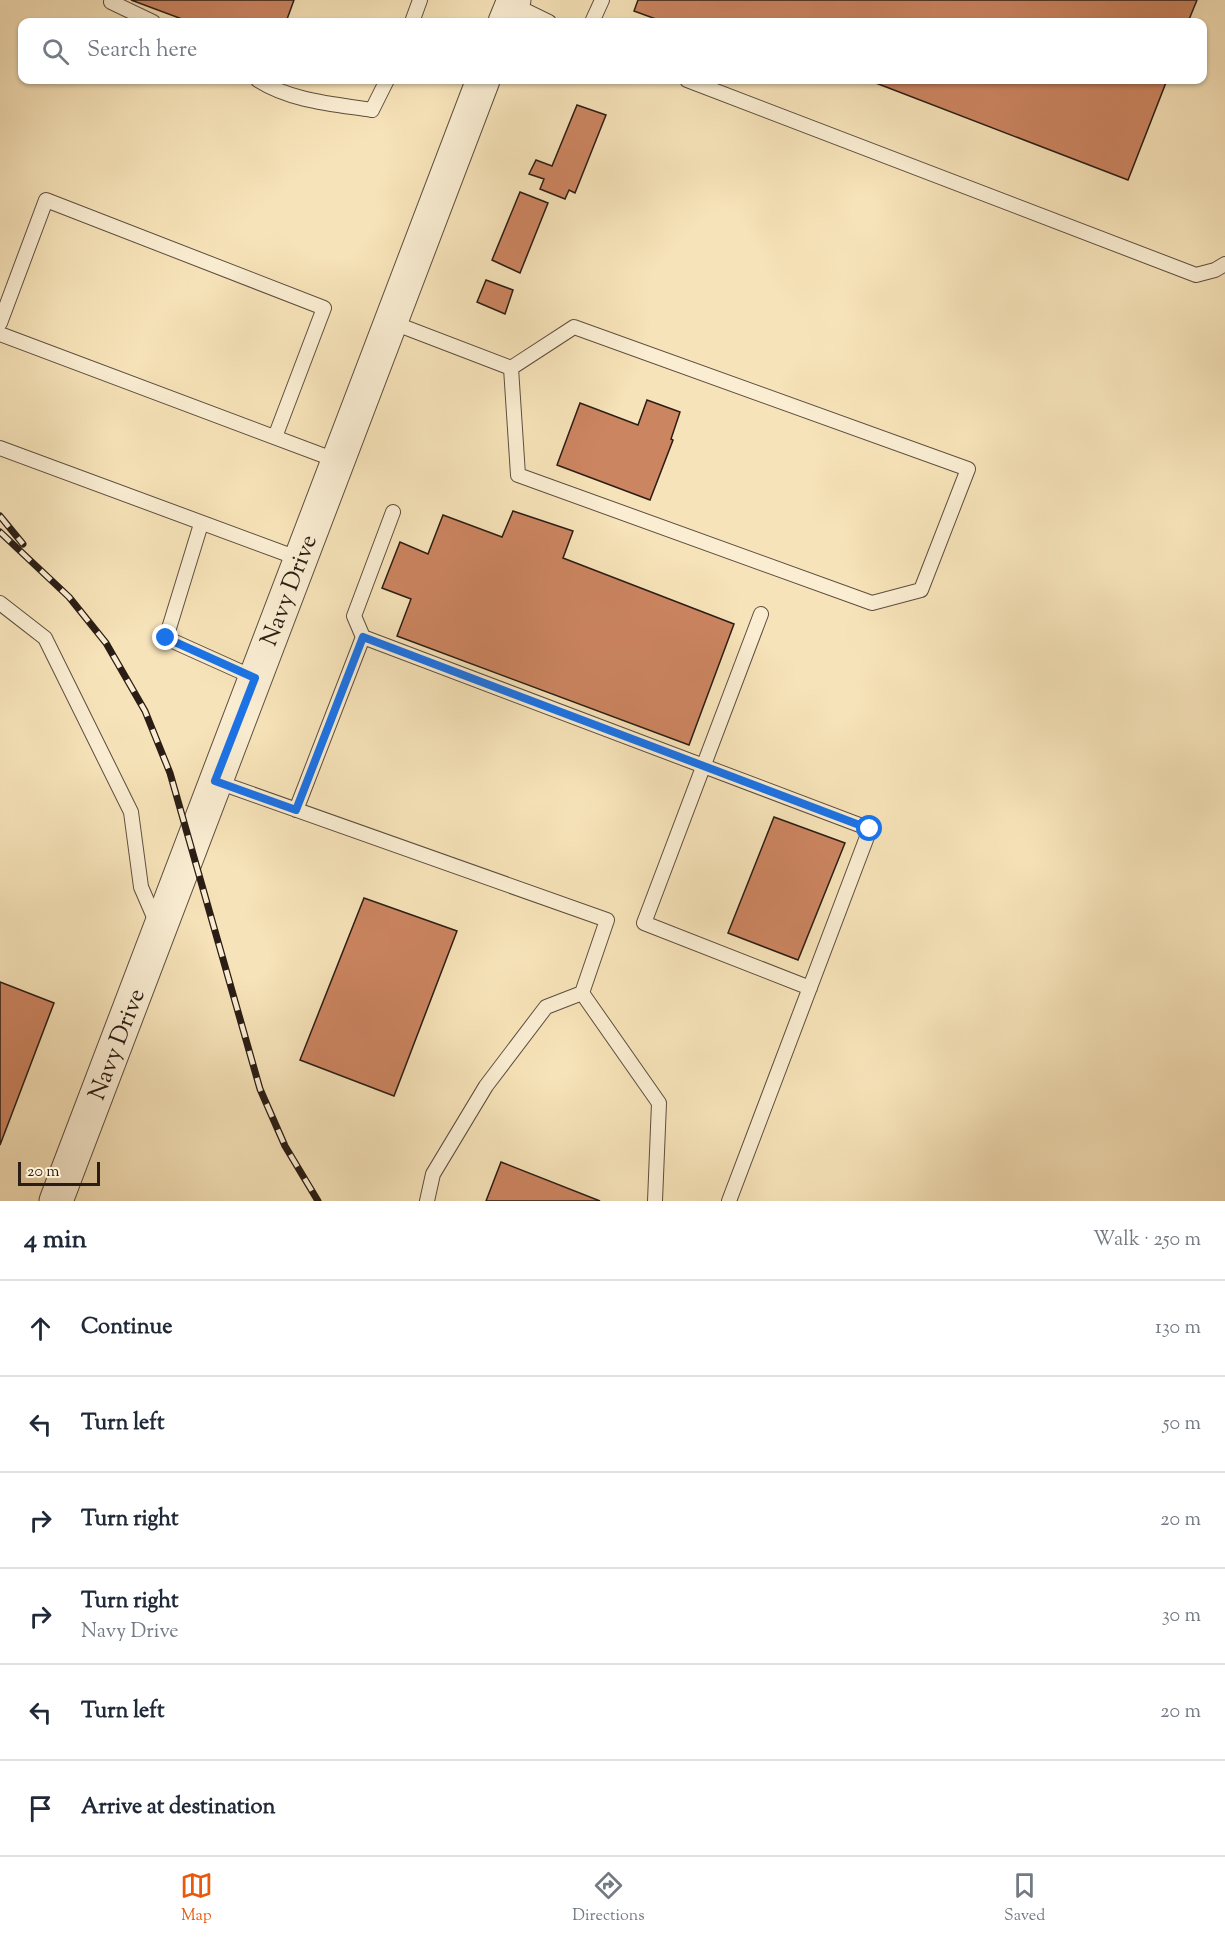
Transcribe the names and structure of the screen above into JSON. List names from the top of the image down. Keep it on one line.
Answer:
{"streets":{"street":["Navy Drive"]},"scale_bar":"20 m","page":{"search":"Search here","scale":"20 m","heading":["4 min","Walk · 250 m"],"list":[["Continue","130 m"],["Turn left","50 m"],["Turn right","20 m"],["Turn right","Navy Drive","30 m"],["Turn left","20 m"],"Arrive at destination"],"nav":["Map","Directions","Saved"]}}
